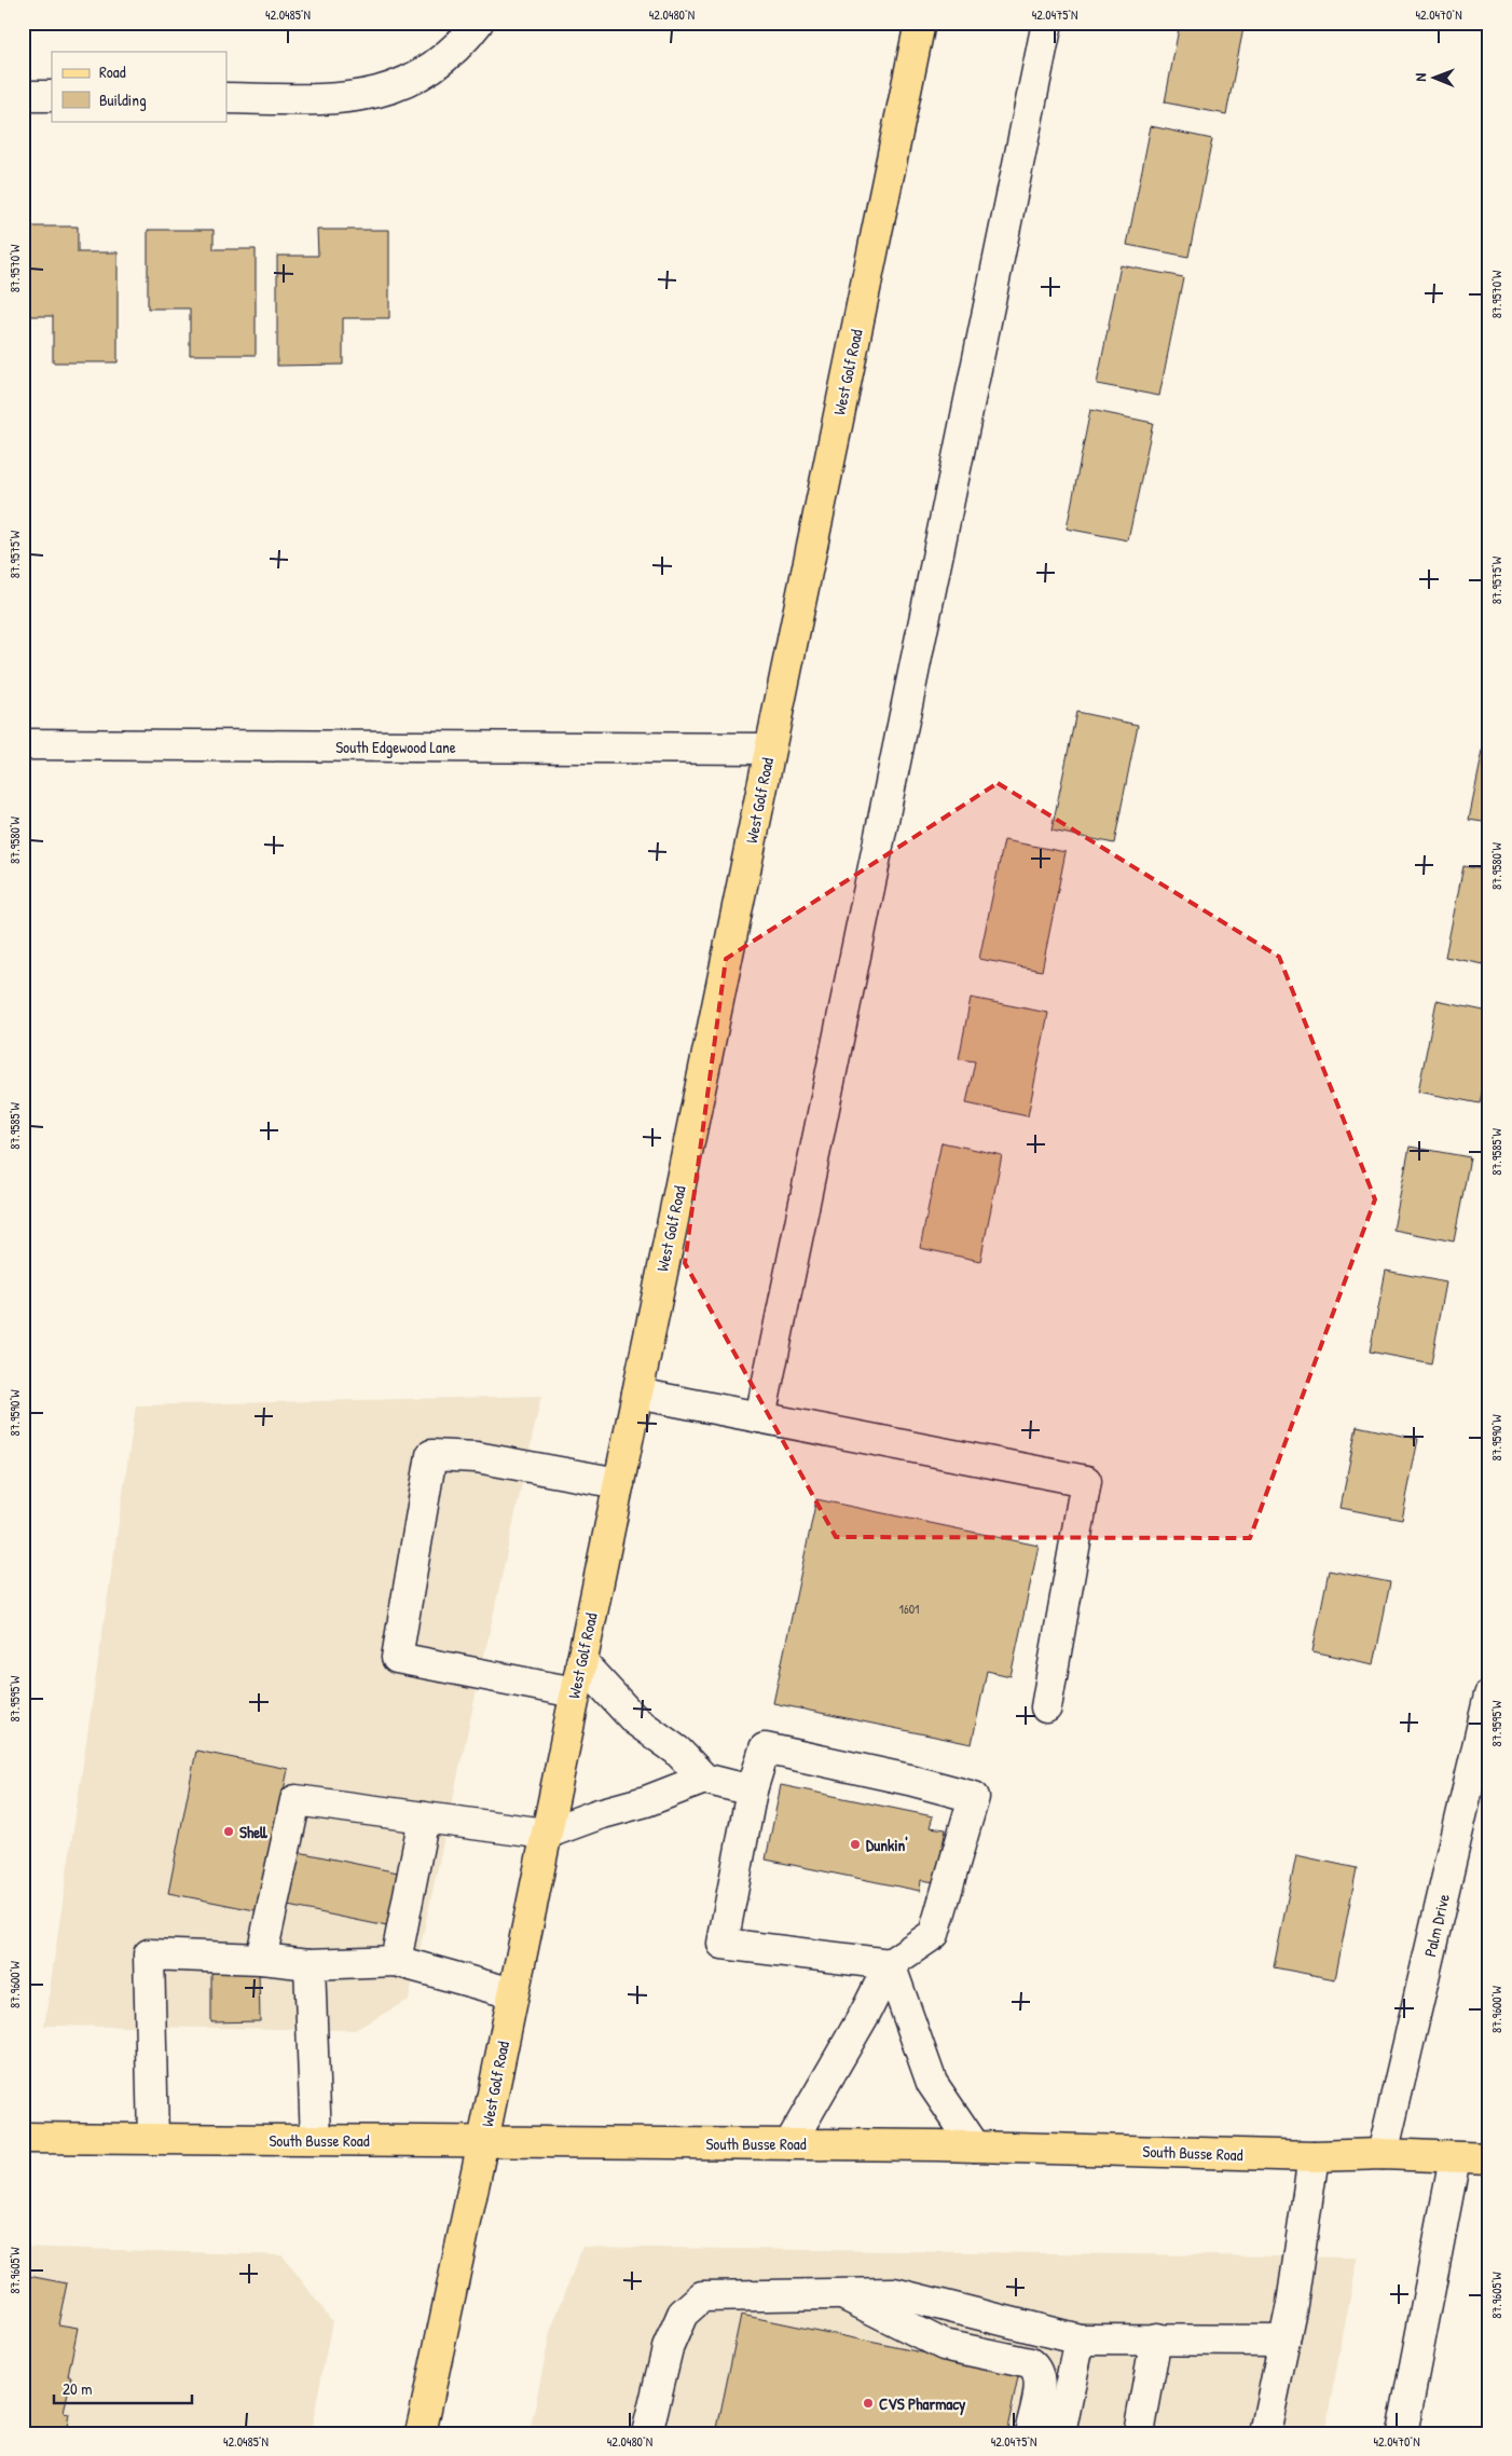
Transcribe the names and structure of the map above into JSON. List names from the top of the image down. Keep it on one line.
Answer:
{"streets":{"main road":["West Golf Road","South Busse Road"],"street":["South Edgewood Lane","Palm Drive"]},"crossings":[["West Golf Road","South Edgewood Lane"],["West Golf Road","South Busse Road"],["Palm Drive","South Busse Road"]],"places":["Shell","Dunkin'","CVS Pharmacy"],"house_numbers":["1601"],"legend":["Road","Building"],"scale_bar":"20 m","north":"left","coordinates":["42.0485°N","42.0480°N","42.0475°N","42.0470°N","87.9570°W","87.9575°W","87.9580°W","87.9585°W","87.9590°W","87.9595°W","87.9600°W","87.9605°W"]}
